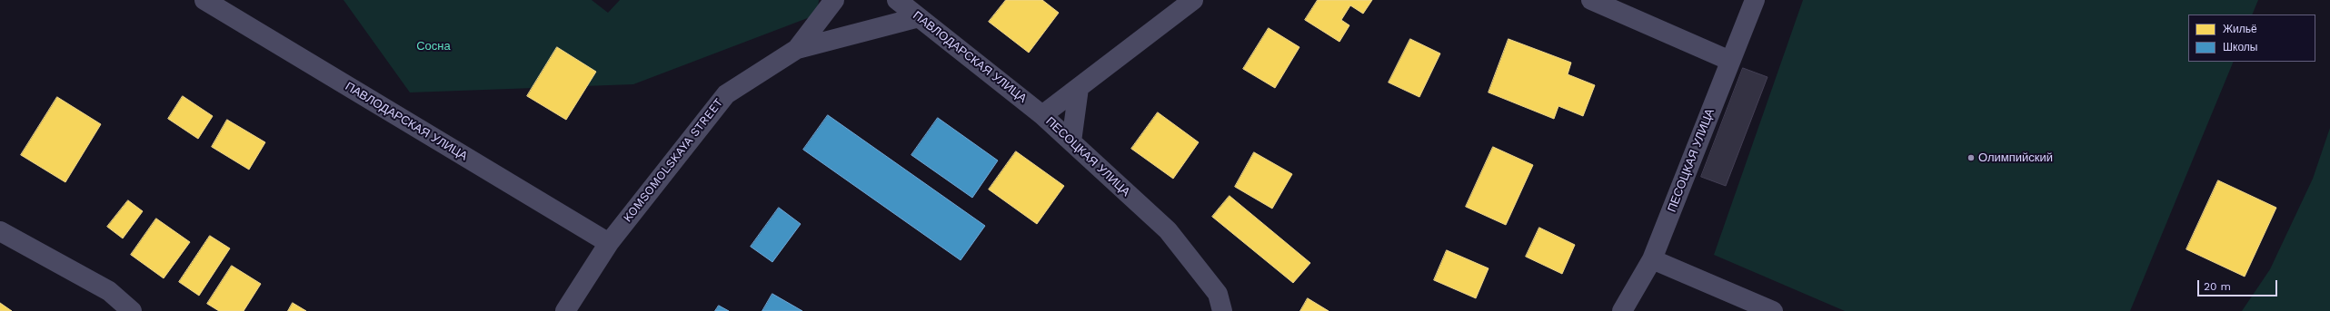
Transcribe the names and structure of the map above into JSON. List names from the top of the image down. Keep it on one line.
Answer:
{"streets":{"street":["ПАВЛОДАРСКАЯ УЛИЦА","ПЕСОЦКАЯ УЛИЦА","KOMSOMOLSKAYA STREET"]},"crossings":[["ПАВЛОДАРСКАЯ УЛИЦА","ПЕСОЦКАЯ УЛИЦА"],["ПАВЛОДАРСКАЯ УЛИЦА","KOMSOMOLSKAYA STREET"]],"parks":["Сосна"],"places":["Олимпийский"],"legend":["Жильё","Школы"],"scale_bar":"20 m"}
